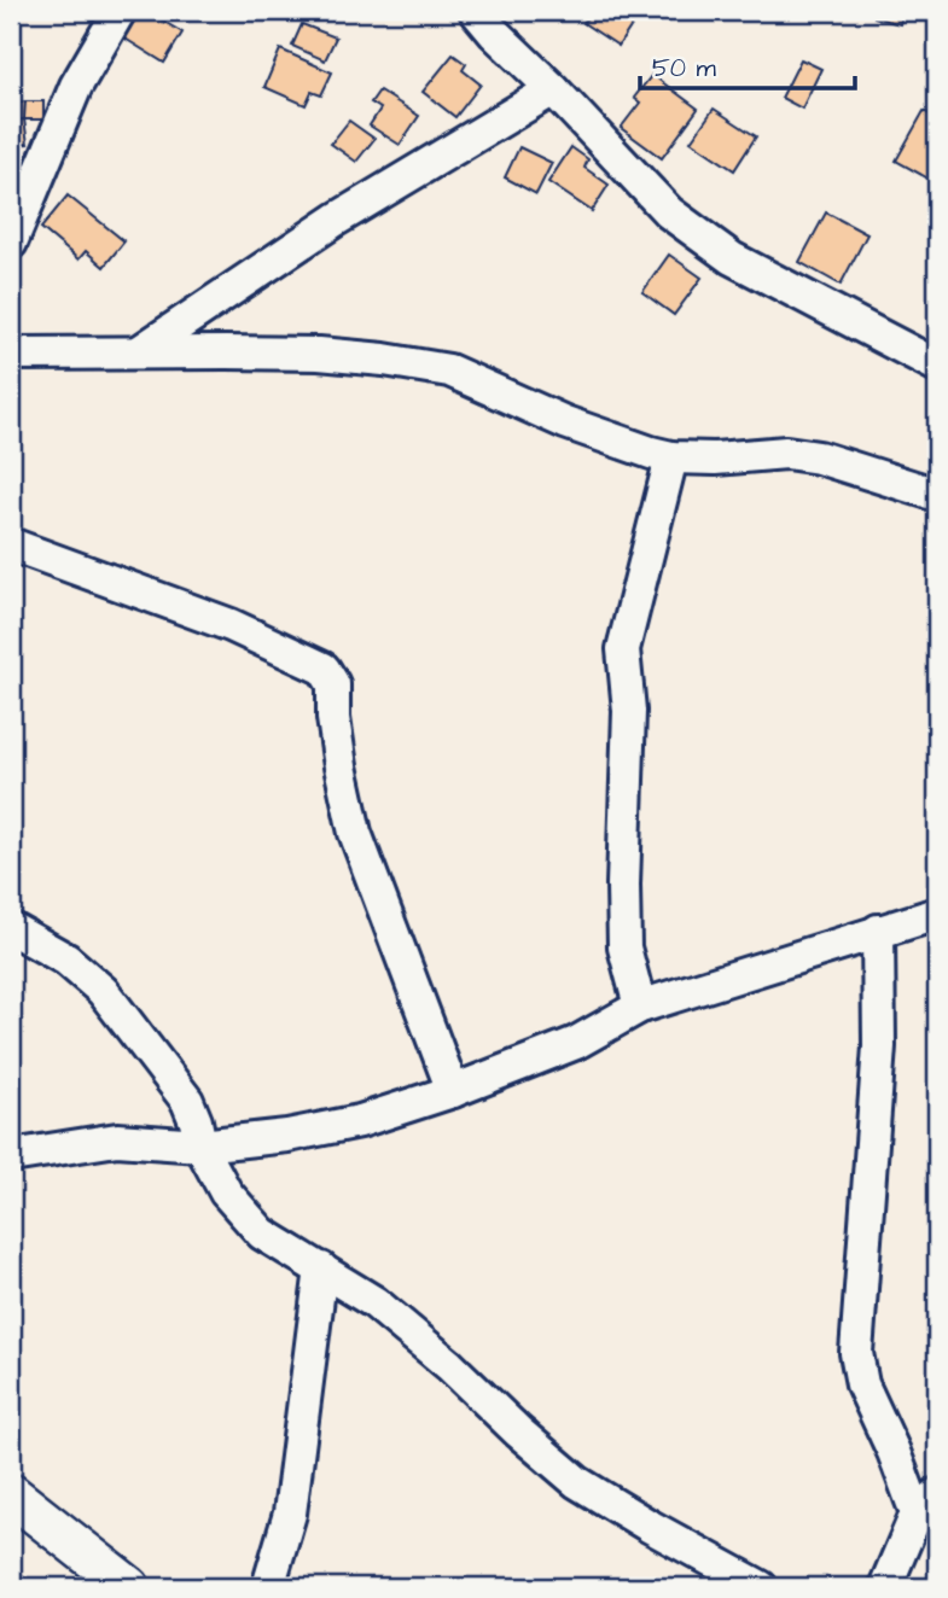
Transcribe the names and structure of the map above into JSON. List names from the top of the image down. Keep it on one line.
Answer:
{"scale_bar":"50 m"}
